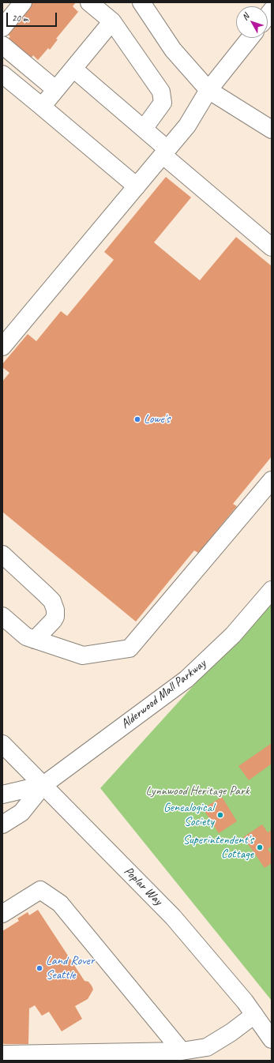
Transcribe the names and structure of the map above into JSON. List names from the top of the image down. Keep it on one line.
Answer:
{"streets":{"main road":["Alderwood Mall Parkway","Poplar Way"]},"crossings":[["Alderwood Mall Parkway","Poplar Way"]],"parks":["Lynnwood Heritage Park"],"places":["Lowe's","Genealogical Society","Superintendent's Cottage","Land Rover Seattle"],"scale_bar":"20 m","north":"top left"}
